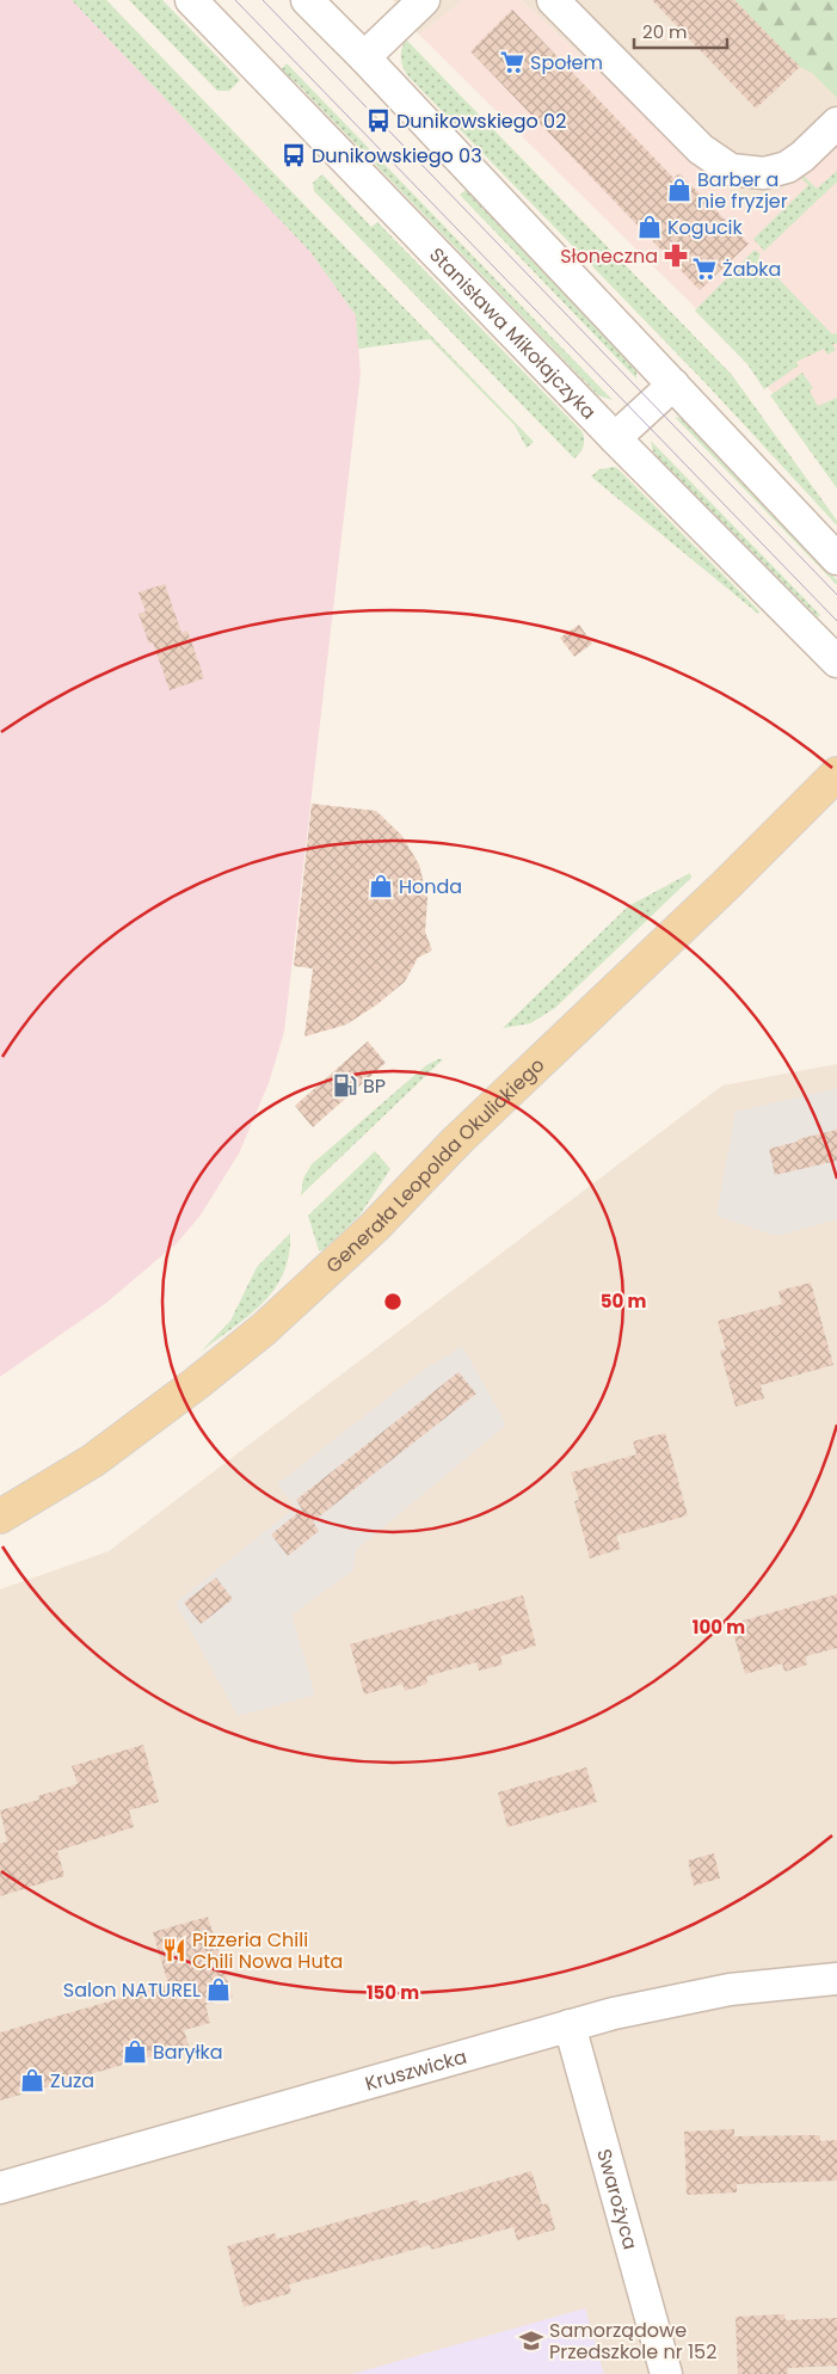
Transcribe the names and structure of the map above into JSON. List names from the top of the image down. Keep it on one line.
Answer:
{"streets":{"main road":["Generała Leopolda Okulickiego"],"street":["Stanisława Mikołajczyka","Kruszwicka","Swarożyca"]},"crossings":[["Kruszwicka","Swarożyca"]],"places":{"supermarket":["Społem","Żabka"],"bus stop":["Dunikowskiego 02","Dunikowskiego 03"],"shop":["Barber a nie fryzjer","Kogucik","Honda","Salon NATUREL","Baryłka","Zuza"],"pharmacy":["Słoneczna"],"fuel station":["BP"],"restaurant":["Pizzeria Chili Chili Nowa Huta"],"school or university":["Samorządowe Przedszkole nr 152"]},"scale_bar":"20 m","rings":["50 m","100 m","150 m"]}
